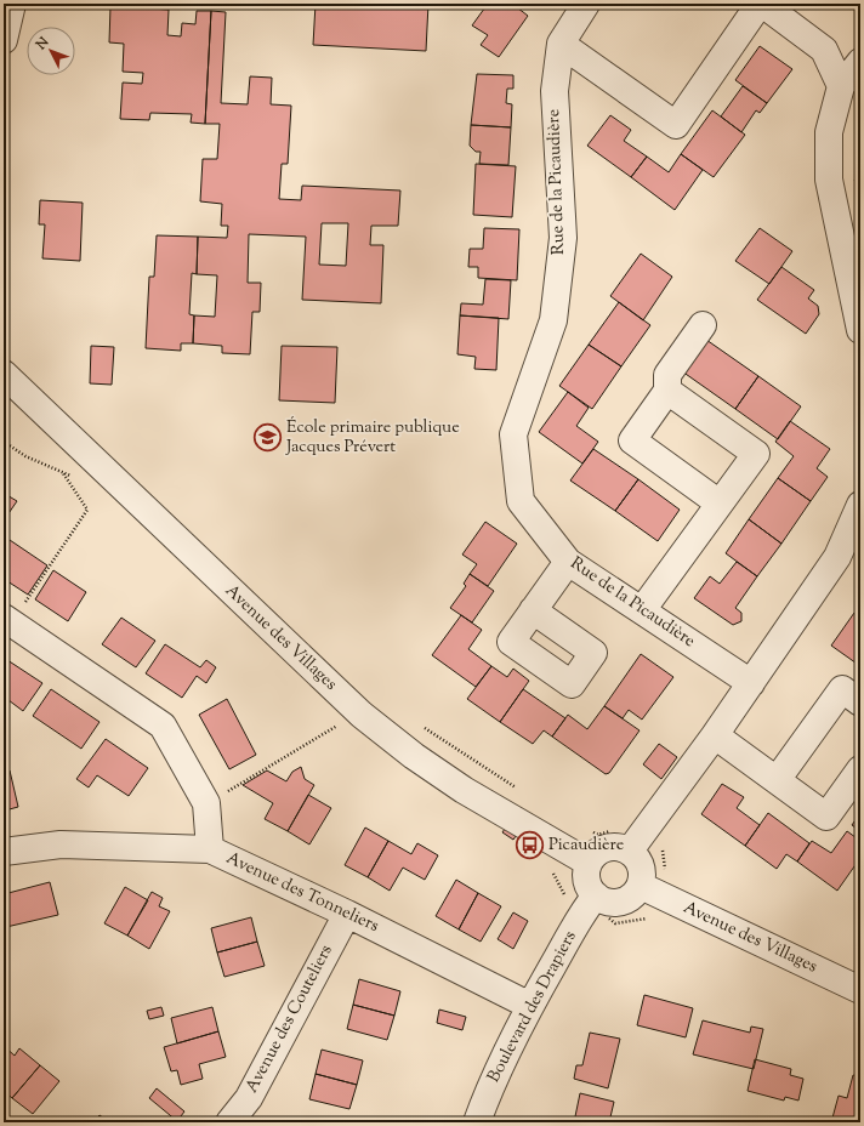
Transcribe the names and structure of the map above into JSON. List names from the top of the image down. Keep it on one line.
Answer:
{"streets":{"street":["Rue de la Picaudière","Avenue des Villages","Avenue des Tonneliers","Boulevard des Drapiers","Avenue des Couteliers"]},"crossings":[["Avenue des Villages","Boulevard des Drapiers"],["Avenue des Tonneliers","Boulevard des Drapiers"],["Avenue des Tonneliers","Avenue des Couteliers"]],"places":{"school or university":["École primaire publique Jacques Prévert"],"bus stop":["Picaudière"]},"north":"top left"}
